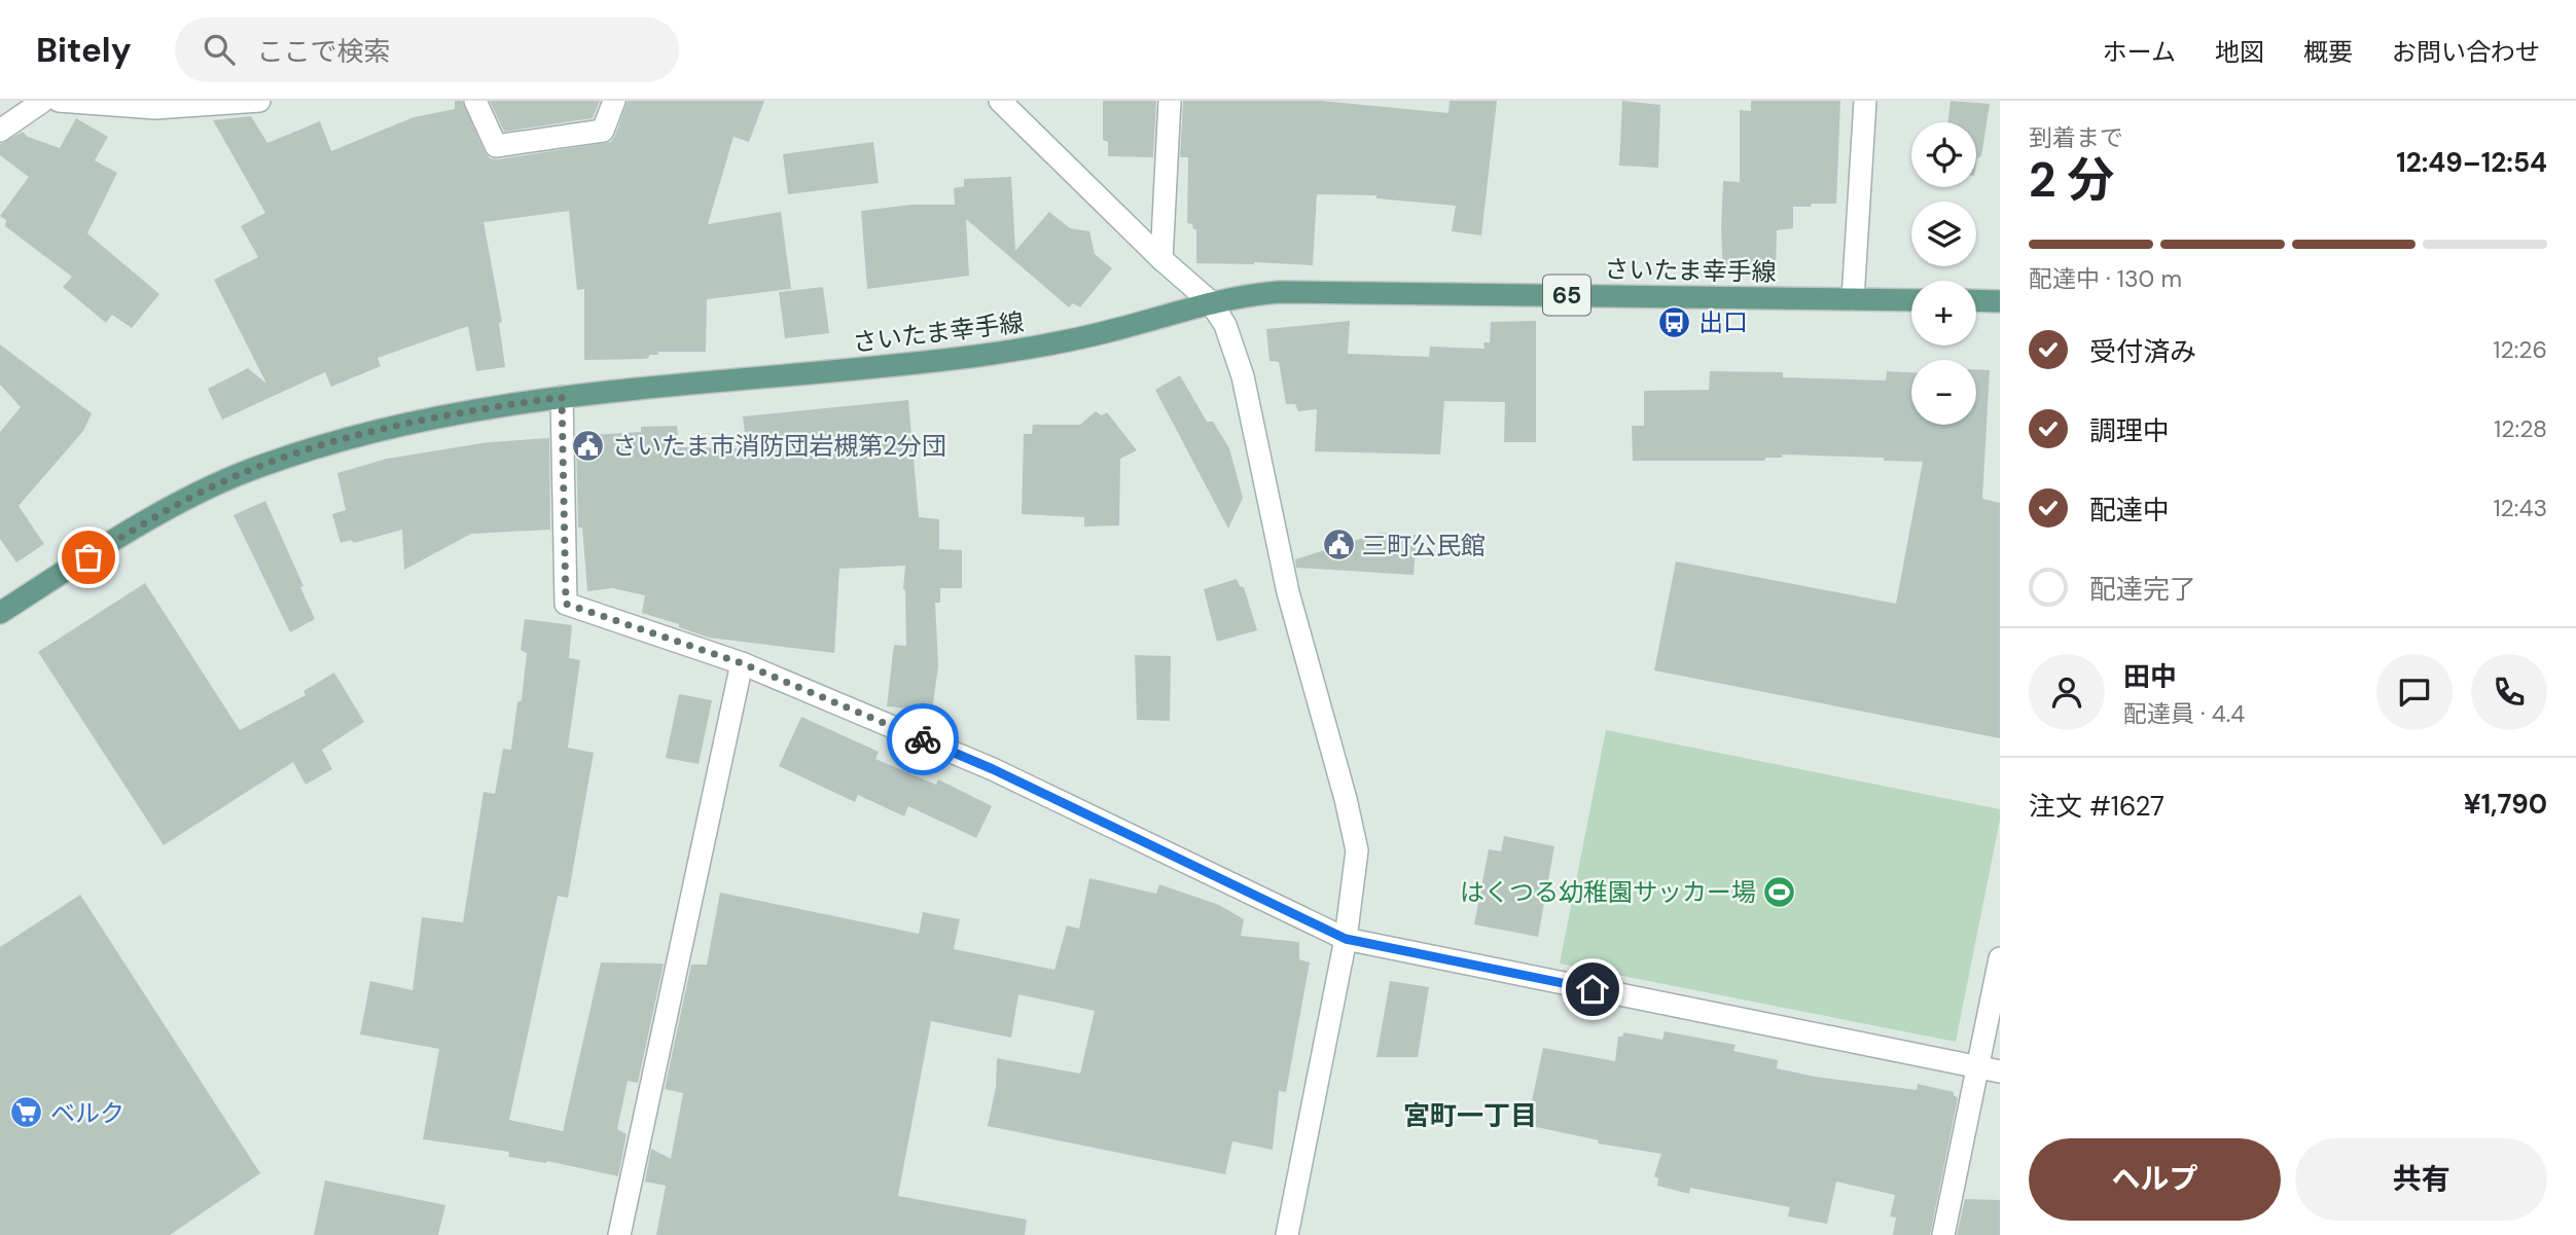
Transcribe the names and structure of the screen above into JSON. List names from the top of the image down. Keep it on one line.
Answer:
{"streets":{"main road":["さいたま幸手線","65"]},"districts":["宮町一丁目"],"places":{"bus stop":["出口"],"public building":["さいたま市消防団岩槻第2分団","三町公民館"],"sports":["はくつる幼稚園サッカー場"],"supermarket":["ベルク"]},"page":{"header":"Bitely","search":"ここで検索","nav":["ホーム","地図","概要","お問い合わせ"],"heading":["2 分","到着まで","12:49–12:54"],"panel":["田中","配達員 · 4.4","注文 #1627","¥1,790"],"map_buttons":["+","−"],"bar":"配達中 · 130 m","list":[["受付済み","12:26"],["調理中","12:28"],["配達中","12:43"],"配達完了"],"buttons":["ヘルプ","共有"]}}
